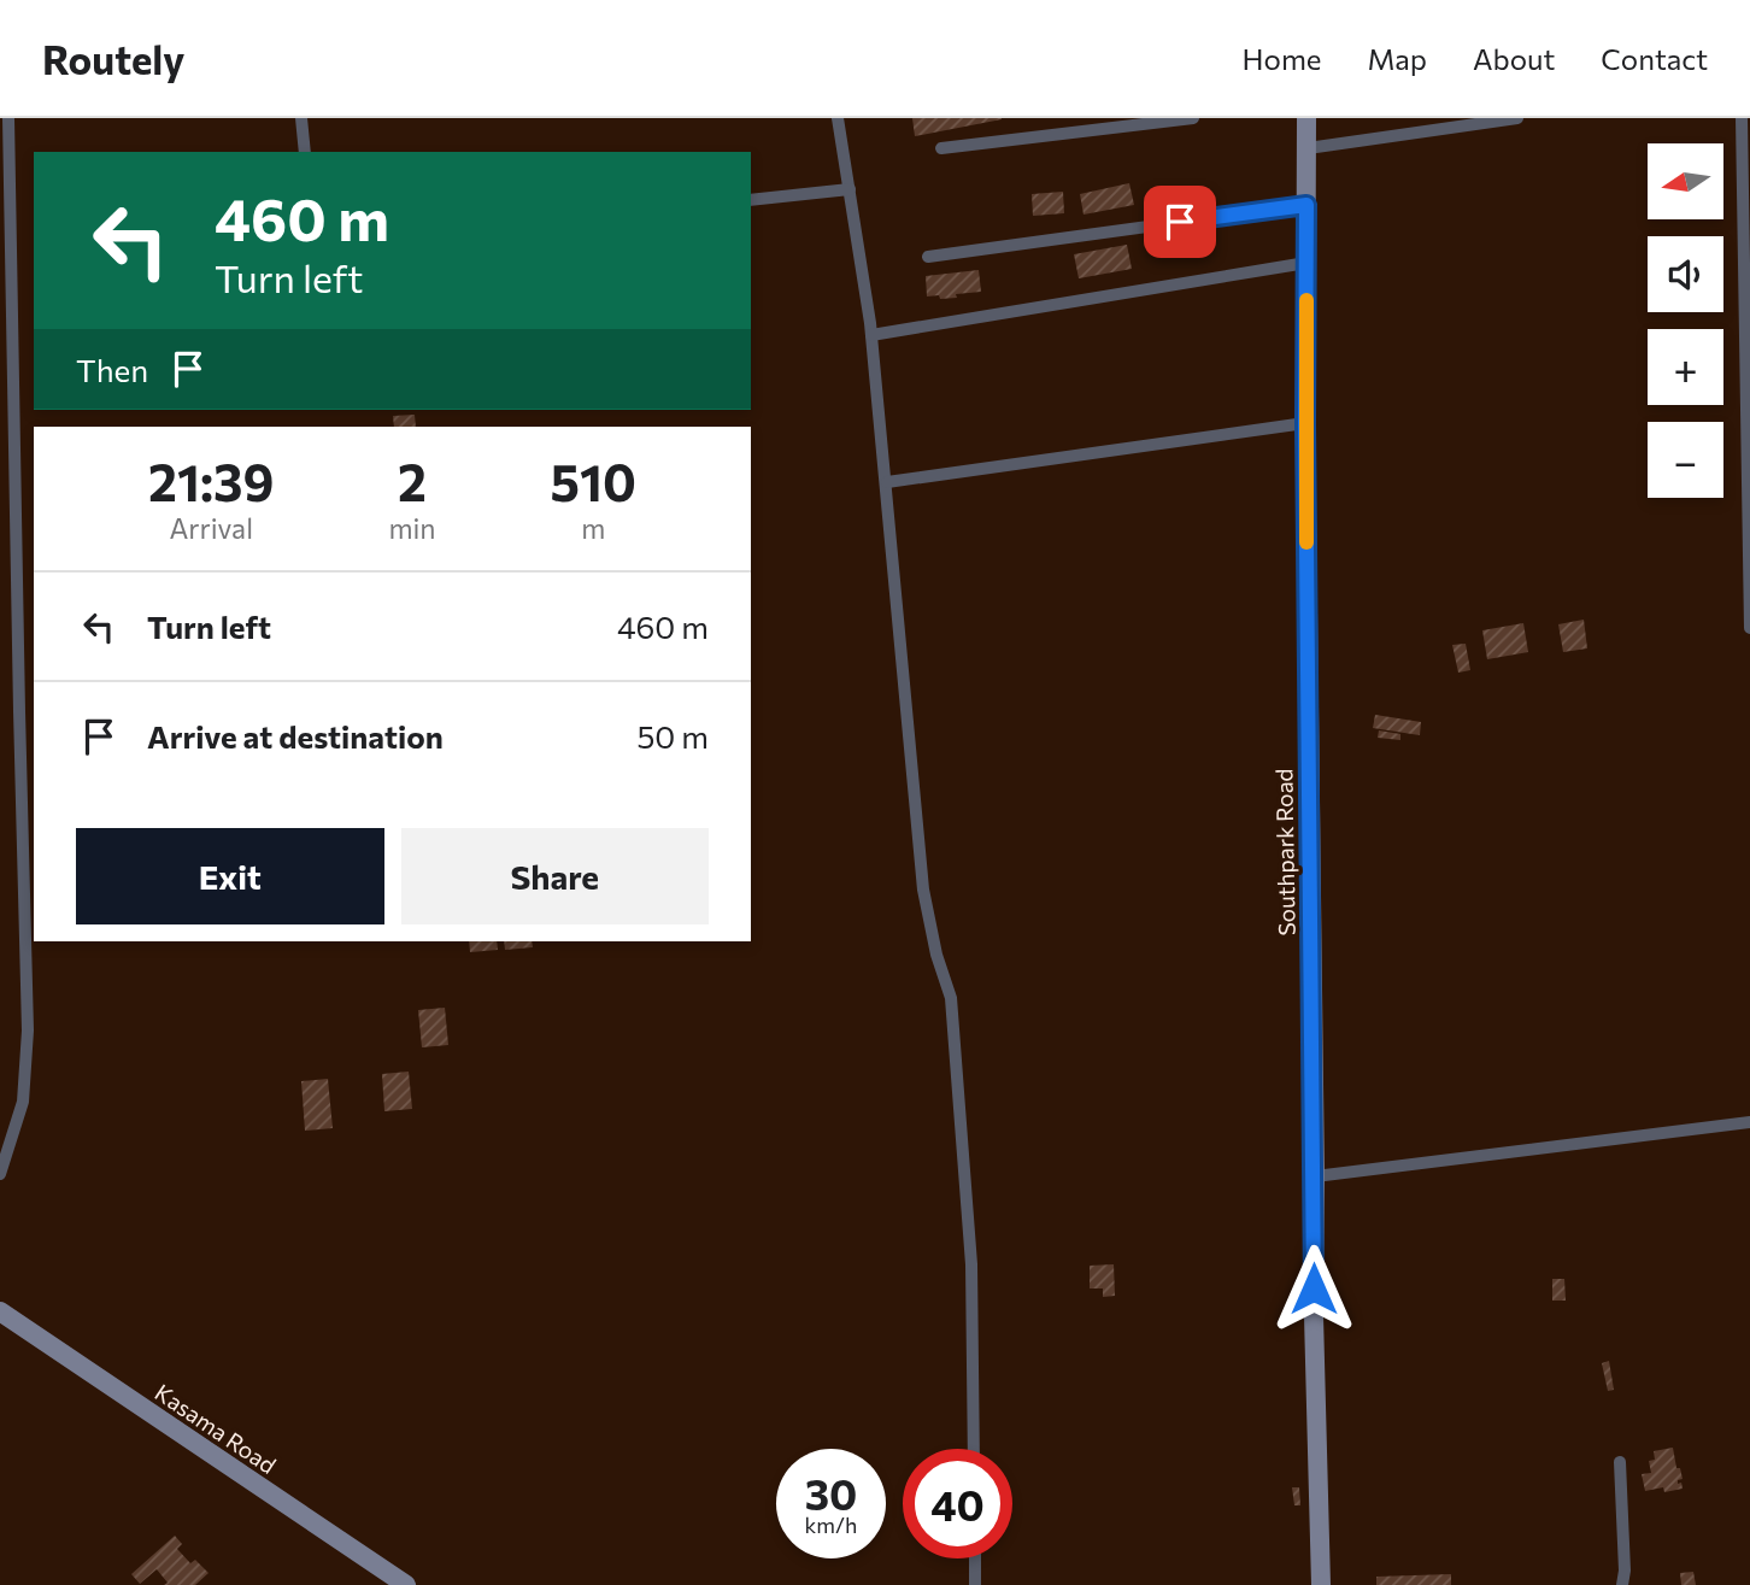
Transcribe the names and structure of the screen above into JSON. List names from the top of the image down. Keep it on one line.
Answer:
{"streets":{"street":["Southpark Road","Kasama Road"]},"north":"left","page":{"header":"Routely","nav":["Home","Map","About","Contact"],"map_buttons":["+","−"],"turn":["460 m","Turn left"],"then":"Then","eta":["21:39","Arrival","2","min","510","m"],"list":[{"name":"Turn left","value":"460 m"},{"name":"Arrive at destination","value":"50 m"}],"buttons":["Exit","Share"],"speed":"30 km/h","limit":"40"}}
